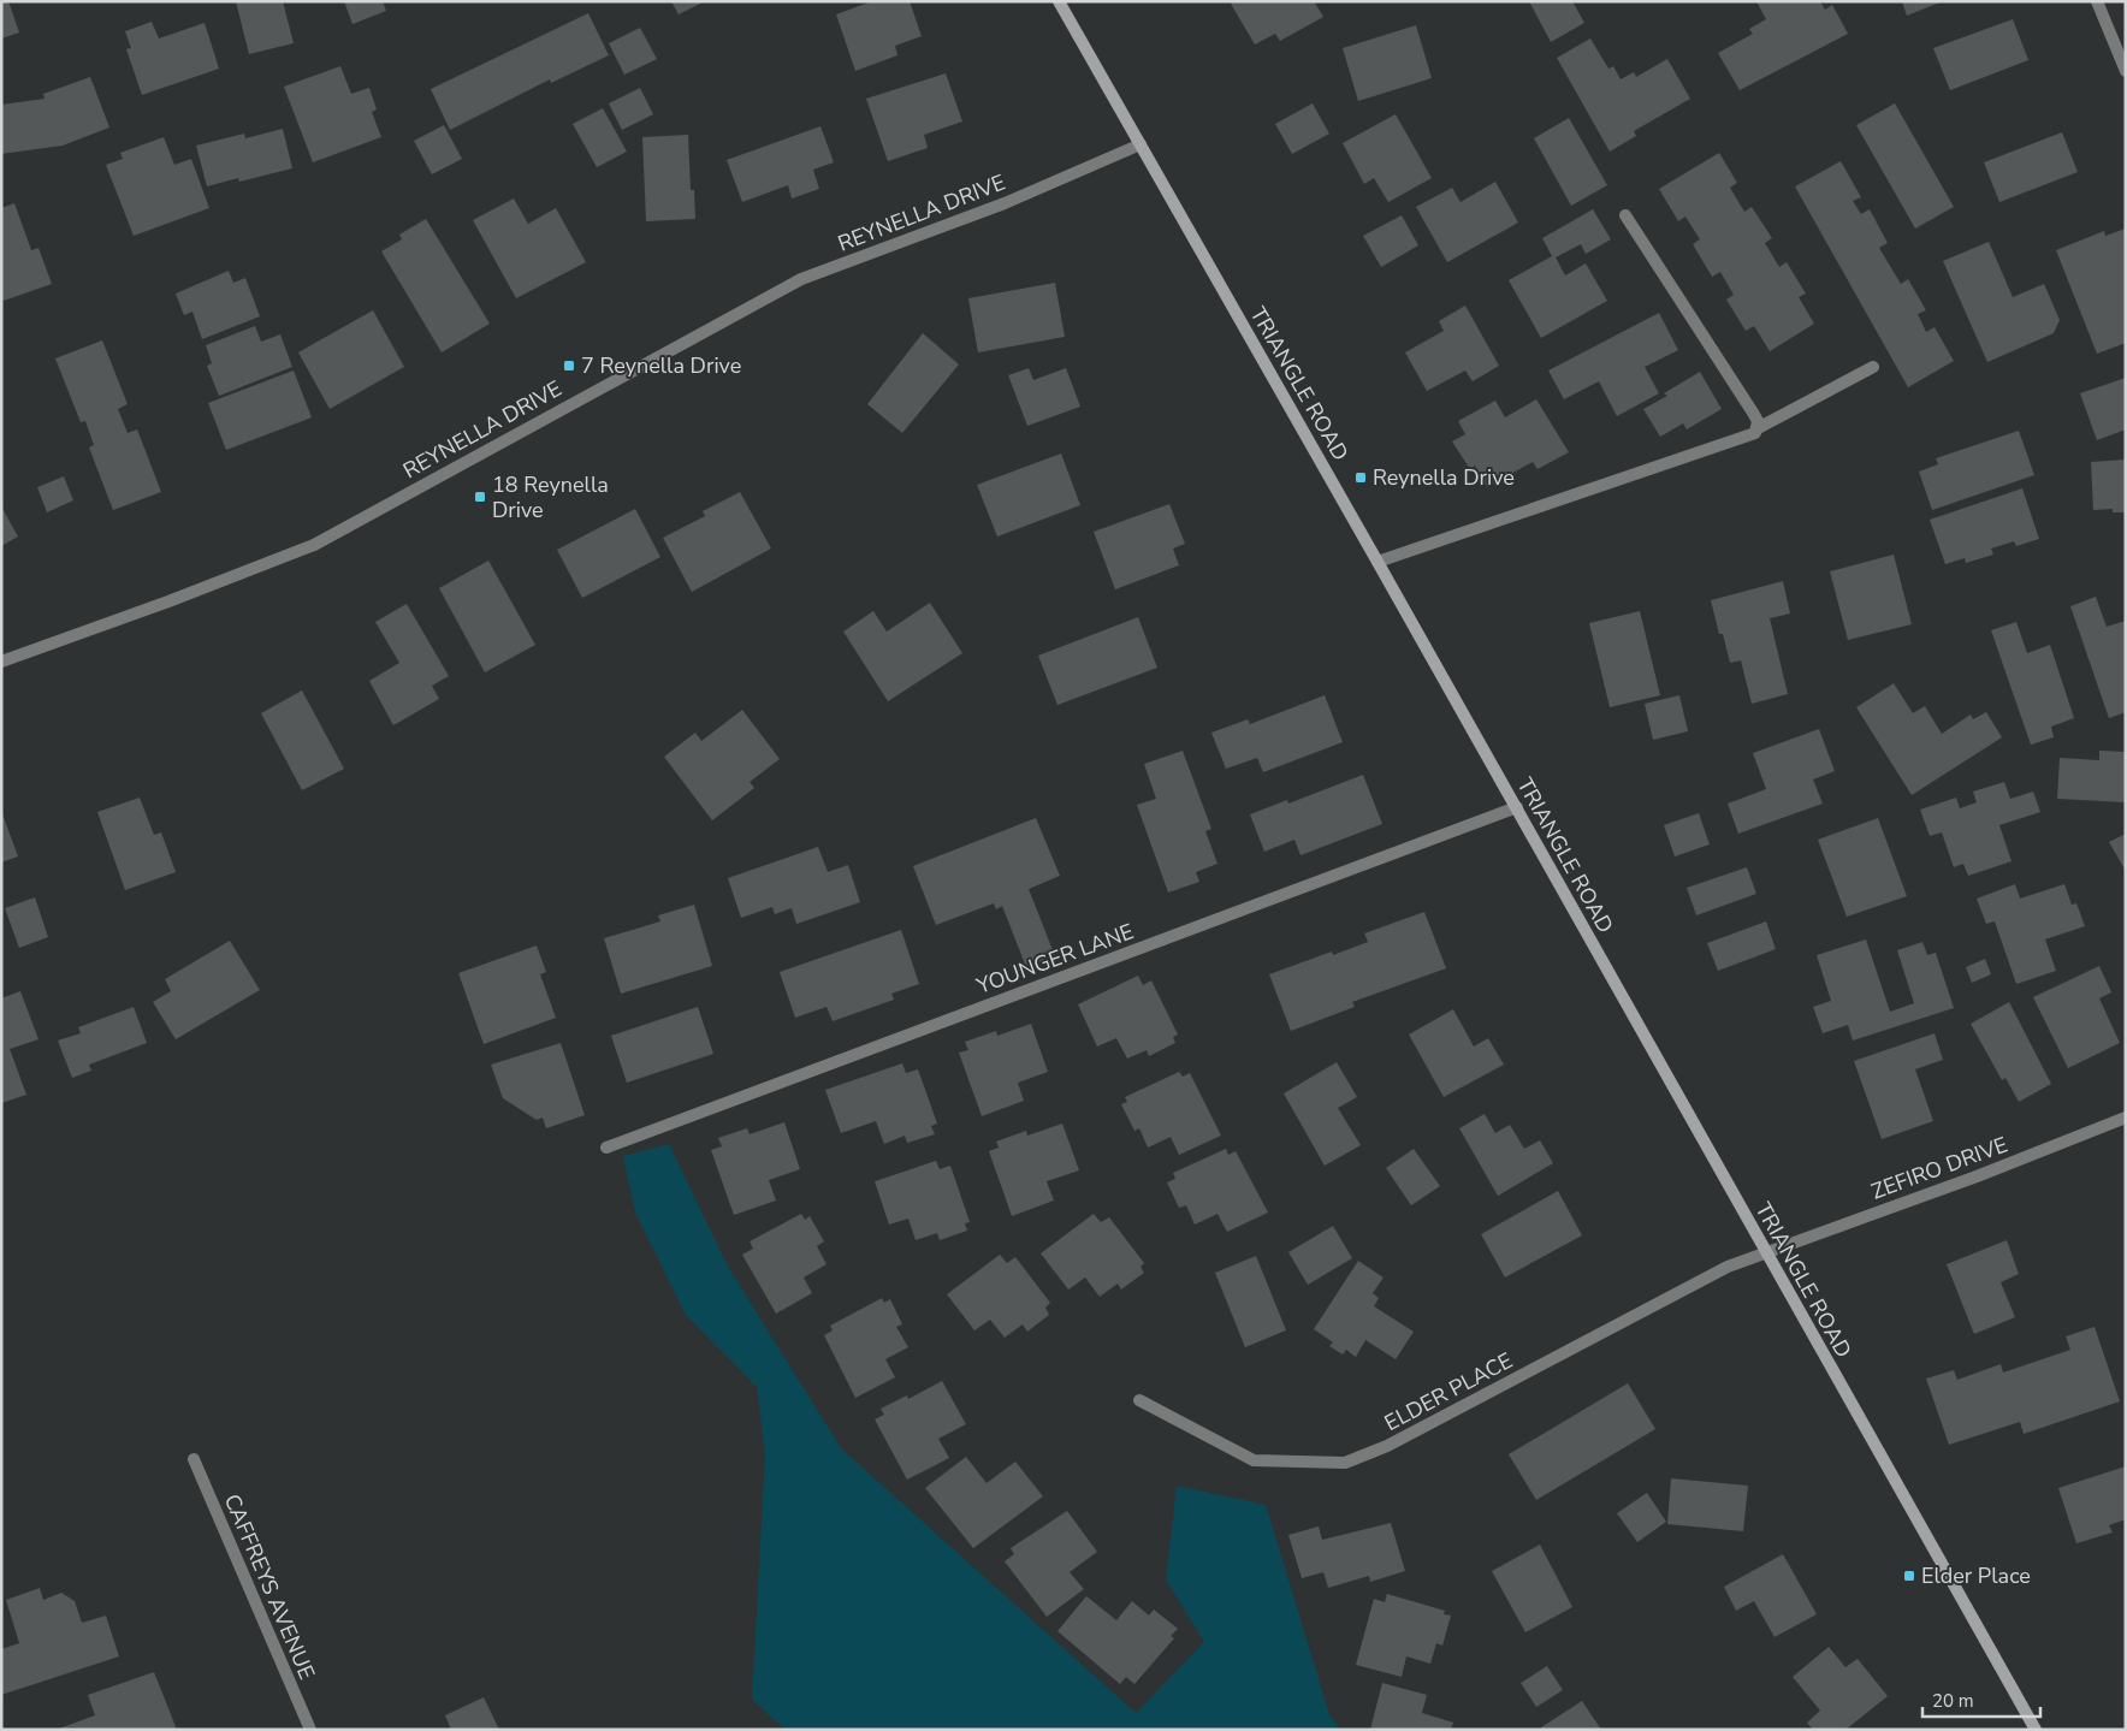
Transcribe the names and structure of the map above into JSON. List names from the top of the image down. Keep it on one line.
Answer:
{"streets":{"main road":["TRIANGLE ROAD"],"street":["REYNELLA DRIVE","YOUNGER LANE","ZEFIRO DRIVE","ELDER PLACE","CAFFREYS AVENUE"]},"crossings":[["REYNELLA DRIVE","TRIANGLE ROAD"],["TRIANGLE ROAD","YOUNGER LANE"],["TRIANGLE ROAD","ZEFIRO DRIVE"],["TRIANGLE ROAD","ELDER PLACE"],["ZEFIRO DRIVE","ELDER PLACE"]],"places":{"transit":["7 Reynella Drive","Reynella Drive","18 Reynella Drive","Elder Place"]},"scale_bar":"20 m"}
